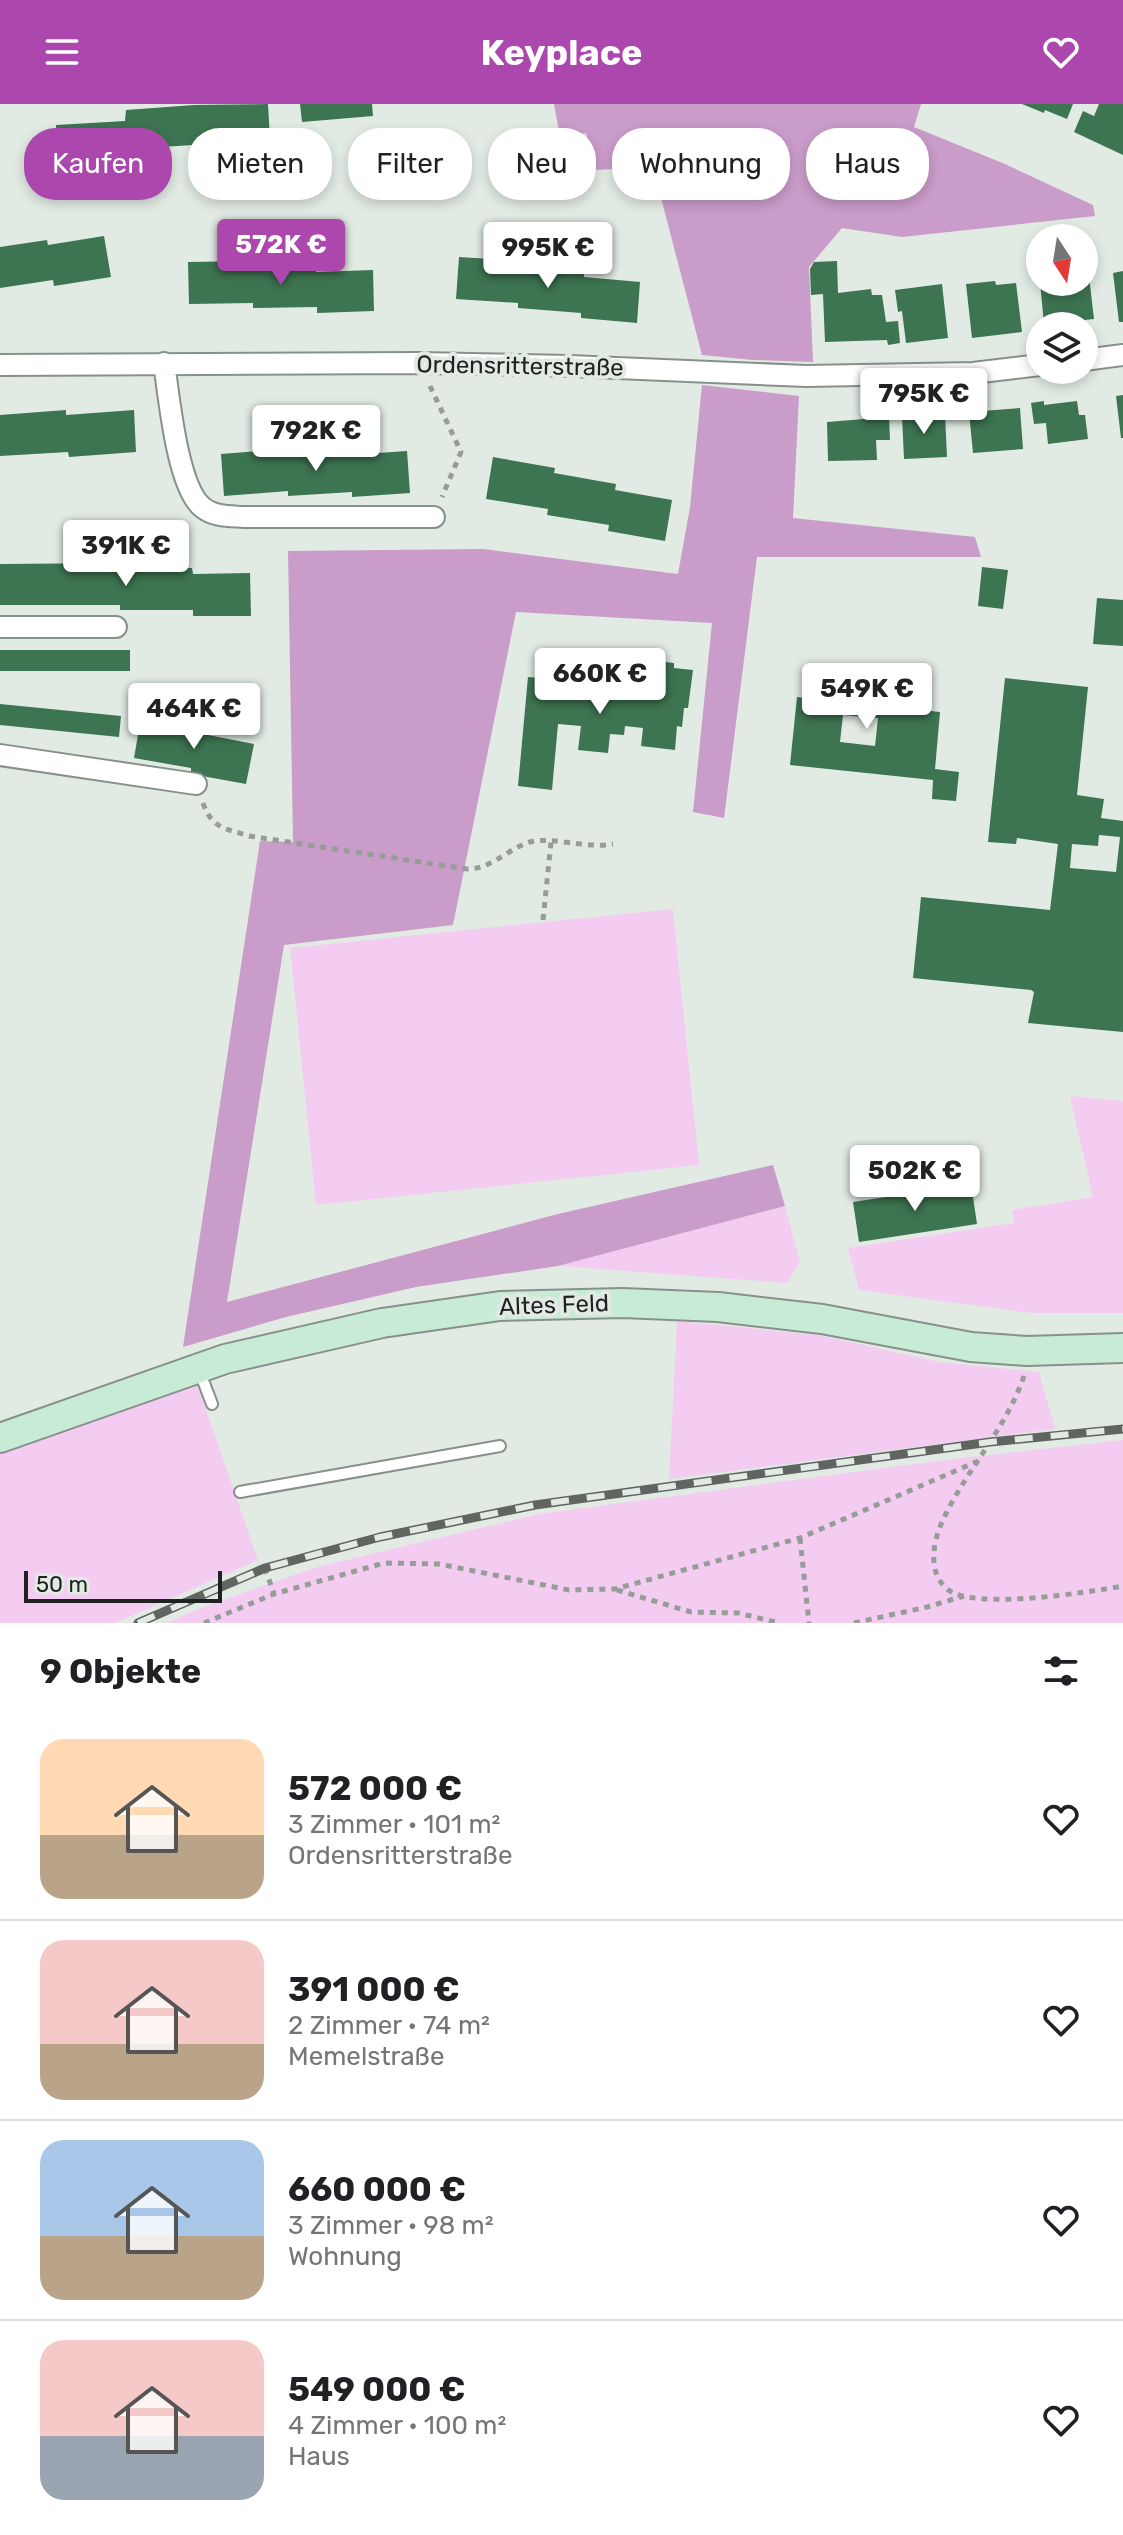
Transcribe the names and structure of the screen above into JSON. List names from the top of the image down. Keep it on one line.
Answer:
{"streets":{"main road":["Altes Feld"],"street":["Ordensritterstraße"]},"scale_bar":"50 m","north":"bottom","page":{"header":"Keyplace","chip":["Kaufen","Mieten","Filter","Neu","Wohnung","Haus"],"price":["572K €","995K €","795K €","792K €","391K €","660K €","549K €","464K €","502K €"],"scale":"50 m","heading":"9 Objekte","list":[{"name":"572 000 €","note":"3 Zimmer · 101 m² · Ordensritterstraße"},{"name":"391 000 €","note":"2 Zimmer · 74 m² · Memelstraße"},{"name":"660 000 €","note":"3 Zimmer · 98 m² · Wohnung"},{"name":"549 000 €","note":"4 Zimmer · 100 m² · Haus"}]}}
